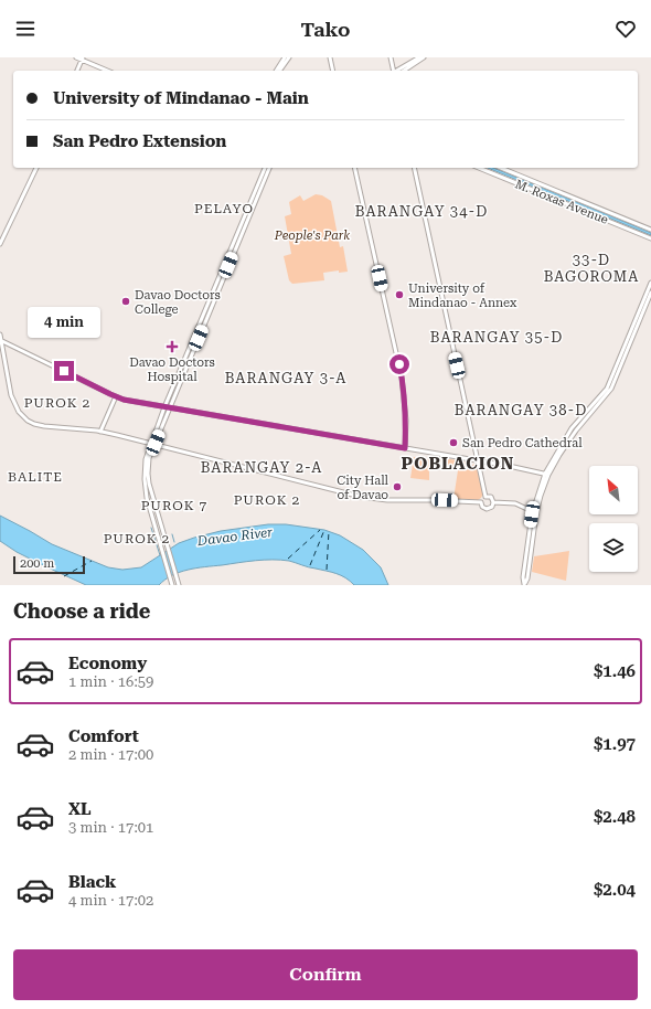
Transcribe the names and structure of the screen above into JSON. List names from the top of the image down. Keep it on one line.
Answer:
{"streets":{"main road":["M. Roxas Avenue"]},"districts":["PELAYO","BARANGAY 34-D","33-D BAGOROMA","BARANGAY 35-D","BARANGAY 3-A","PUROK 2","BARANGAY 38-D","POBLACION","BARANGAY 2-A","BALITE","PUROK 2","PUROK 7","PUROK 2"],"water":["Davao River"],"parks":["People's Park"],"places":{"other":["University of Mindanao - Annex","Davao Doctors College","San Pedro Cathedral","City Hall of Davao"],"health":["Davao Doctors Hospital"]},"scale_bar":"200 m","north":"top left","page":{"header":"Tako","banner":["University of Mindanao - Main","San Pedro Extension"],"bubble":"4 min","scale":"200 m","heading":"Choose a ride","list":[{"name":"Economy","note":"1 min · 16:59","value":"$1.46"},{"name":"Comfort","note":"2 min · 17:00","value":"$1.97"},{"name":"XL","note":"3 min · 17:01","value":"$2.48"},{"name":"Black","note":"4 min · 17:02","value":"$2.04"}],"buttons":"Confirm"}}
